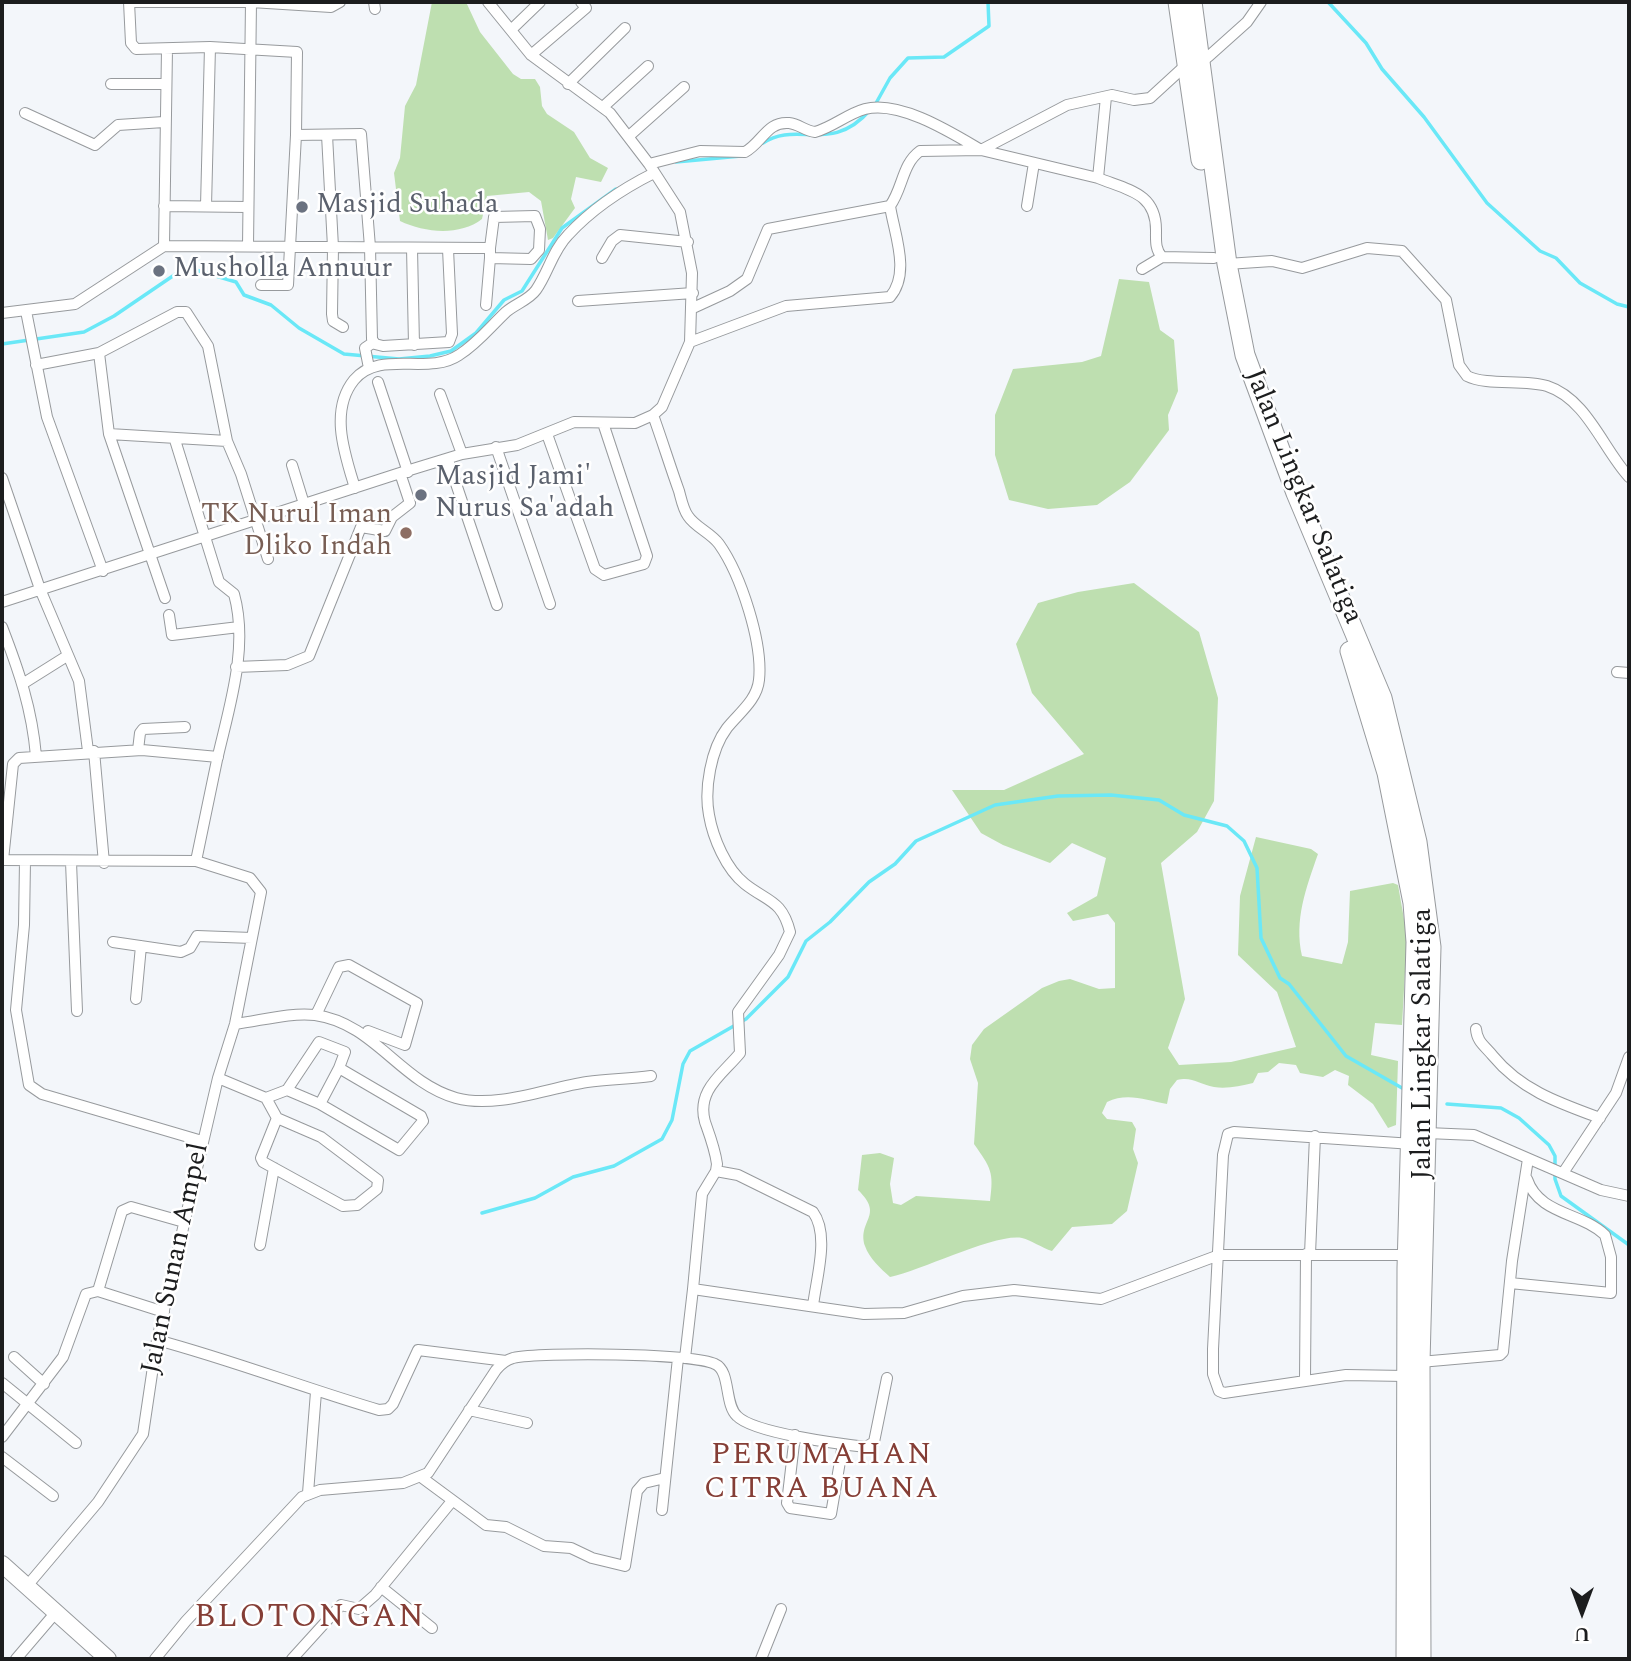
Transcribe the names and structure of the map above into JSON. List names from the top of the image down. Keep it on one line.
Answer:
{"streets":{"highway":["Jalan Lingkar Salatiga"],"street":["Jalan Sunan Ampel"]},"districts":["PERUMAHAN CITRA BUANA","BLOTONGAN"],"places":["Masjid Suhada","Musholla Annuur","Masjid Jami' Nurus Sa'adah","TK Nurul Iman Dliko Indah"],"north":"bottom"}
